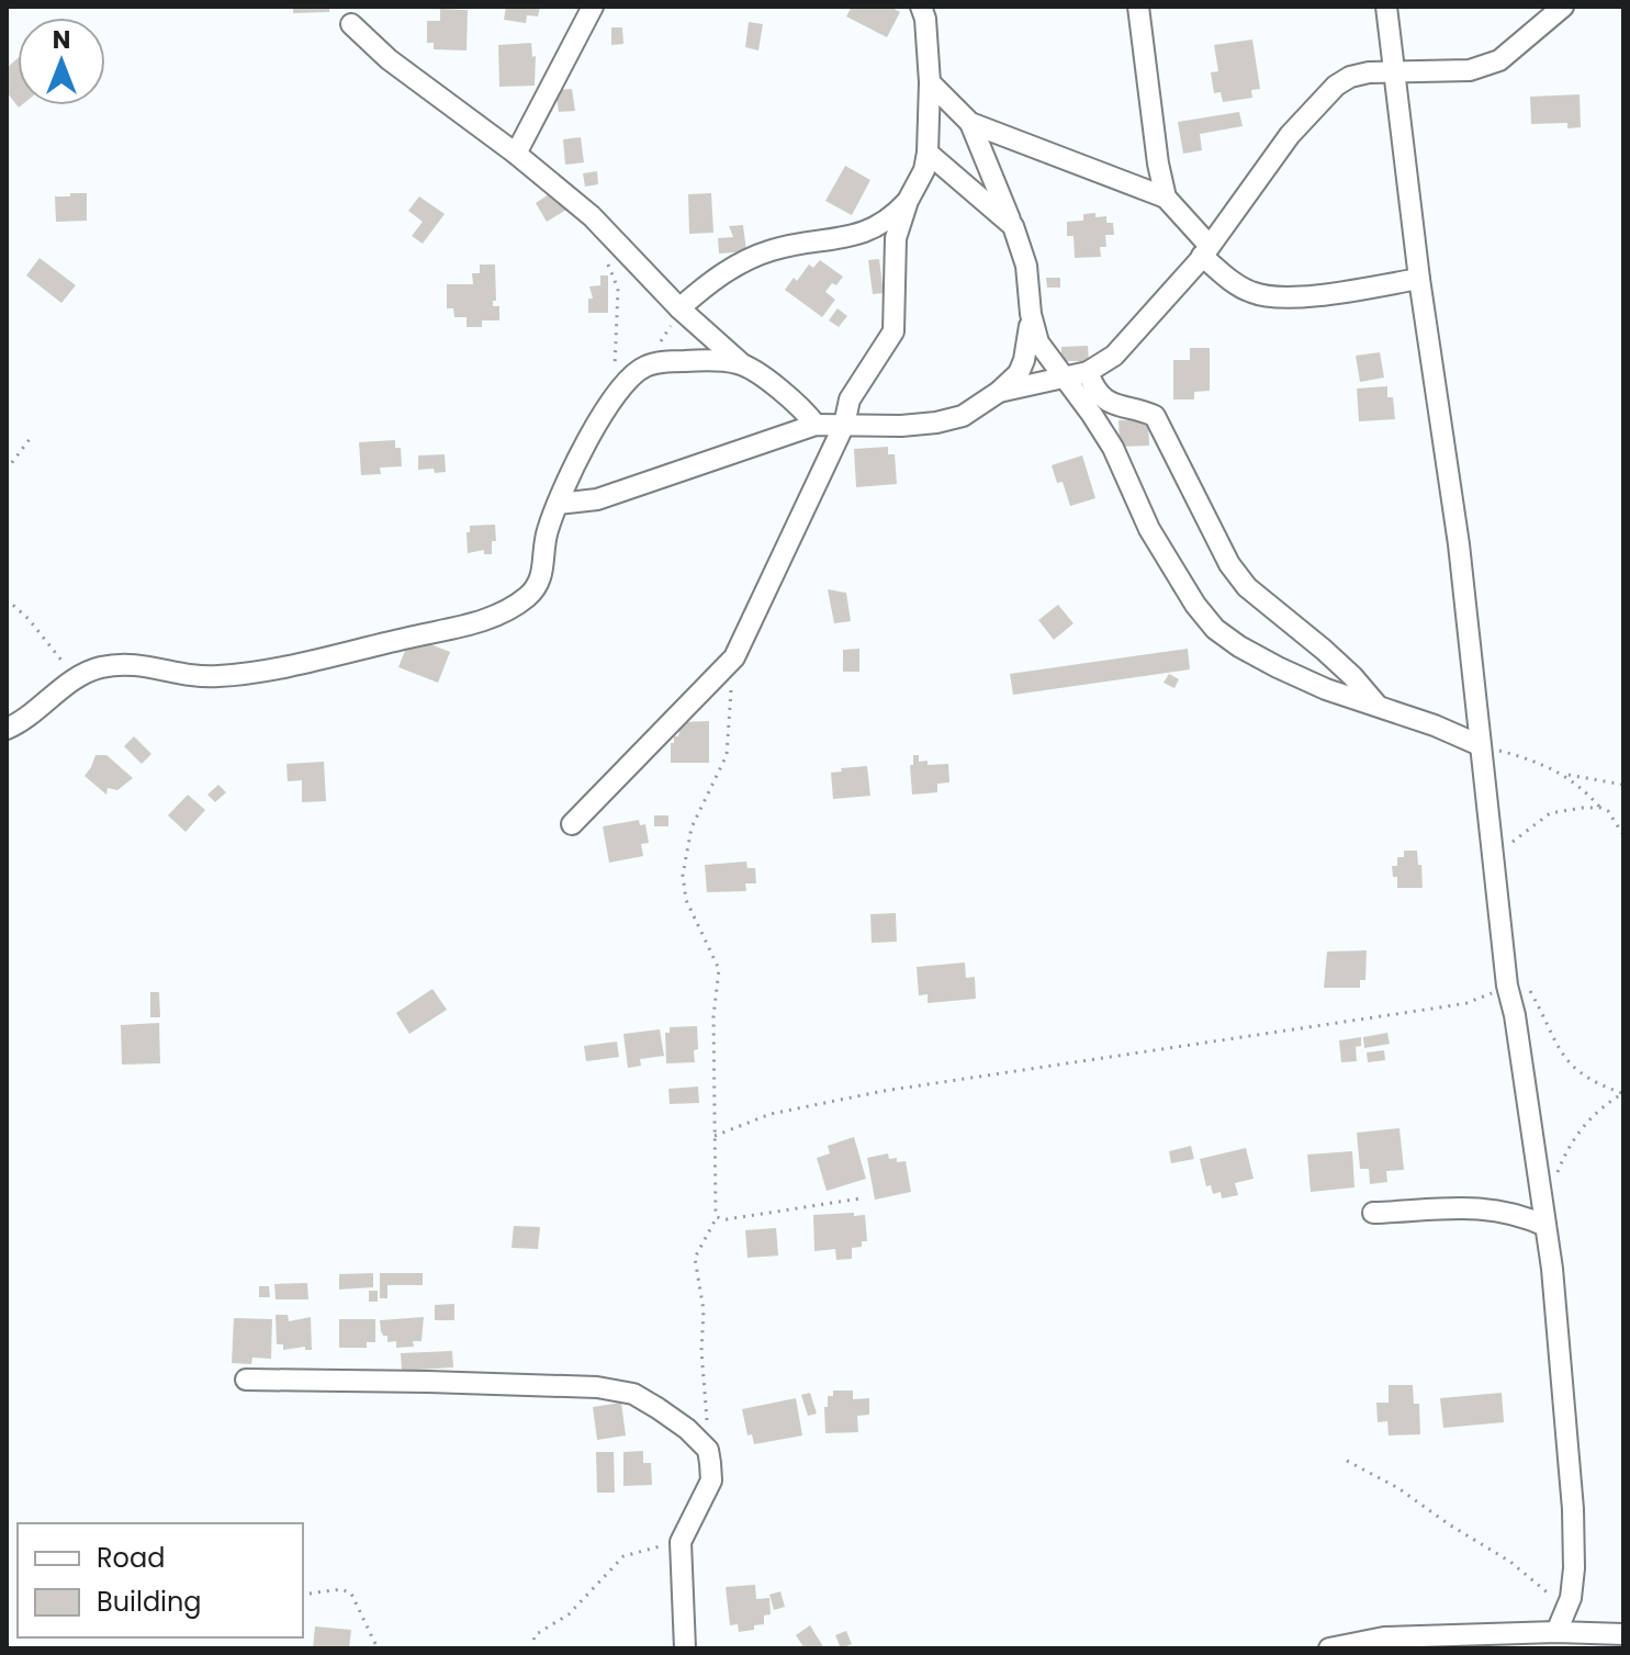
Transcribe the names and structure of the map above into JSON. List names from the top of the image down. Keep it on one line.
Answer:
{"legend":["Road","Building"],"north":"top"}
